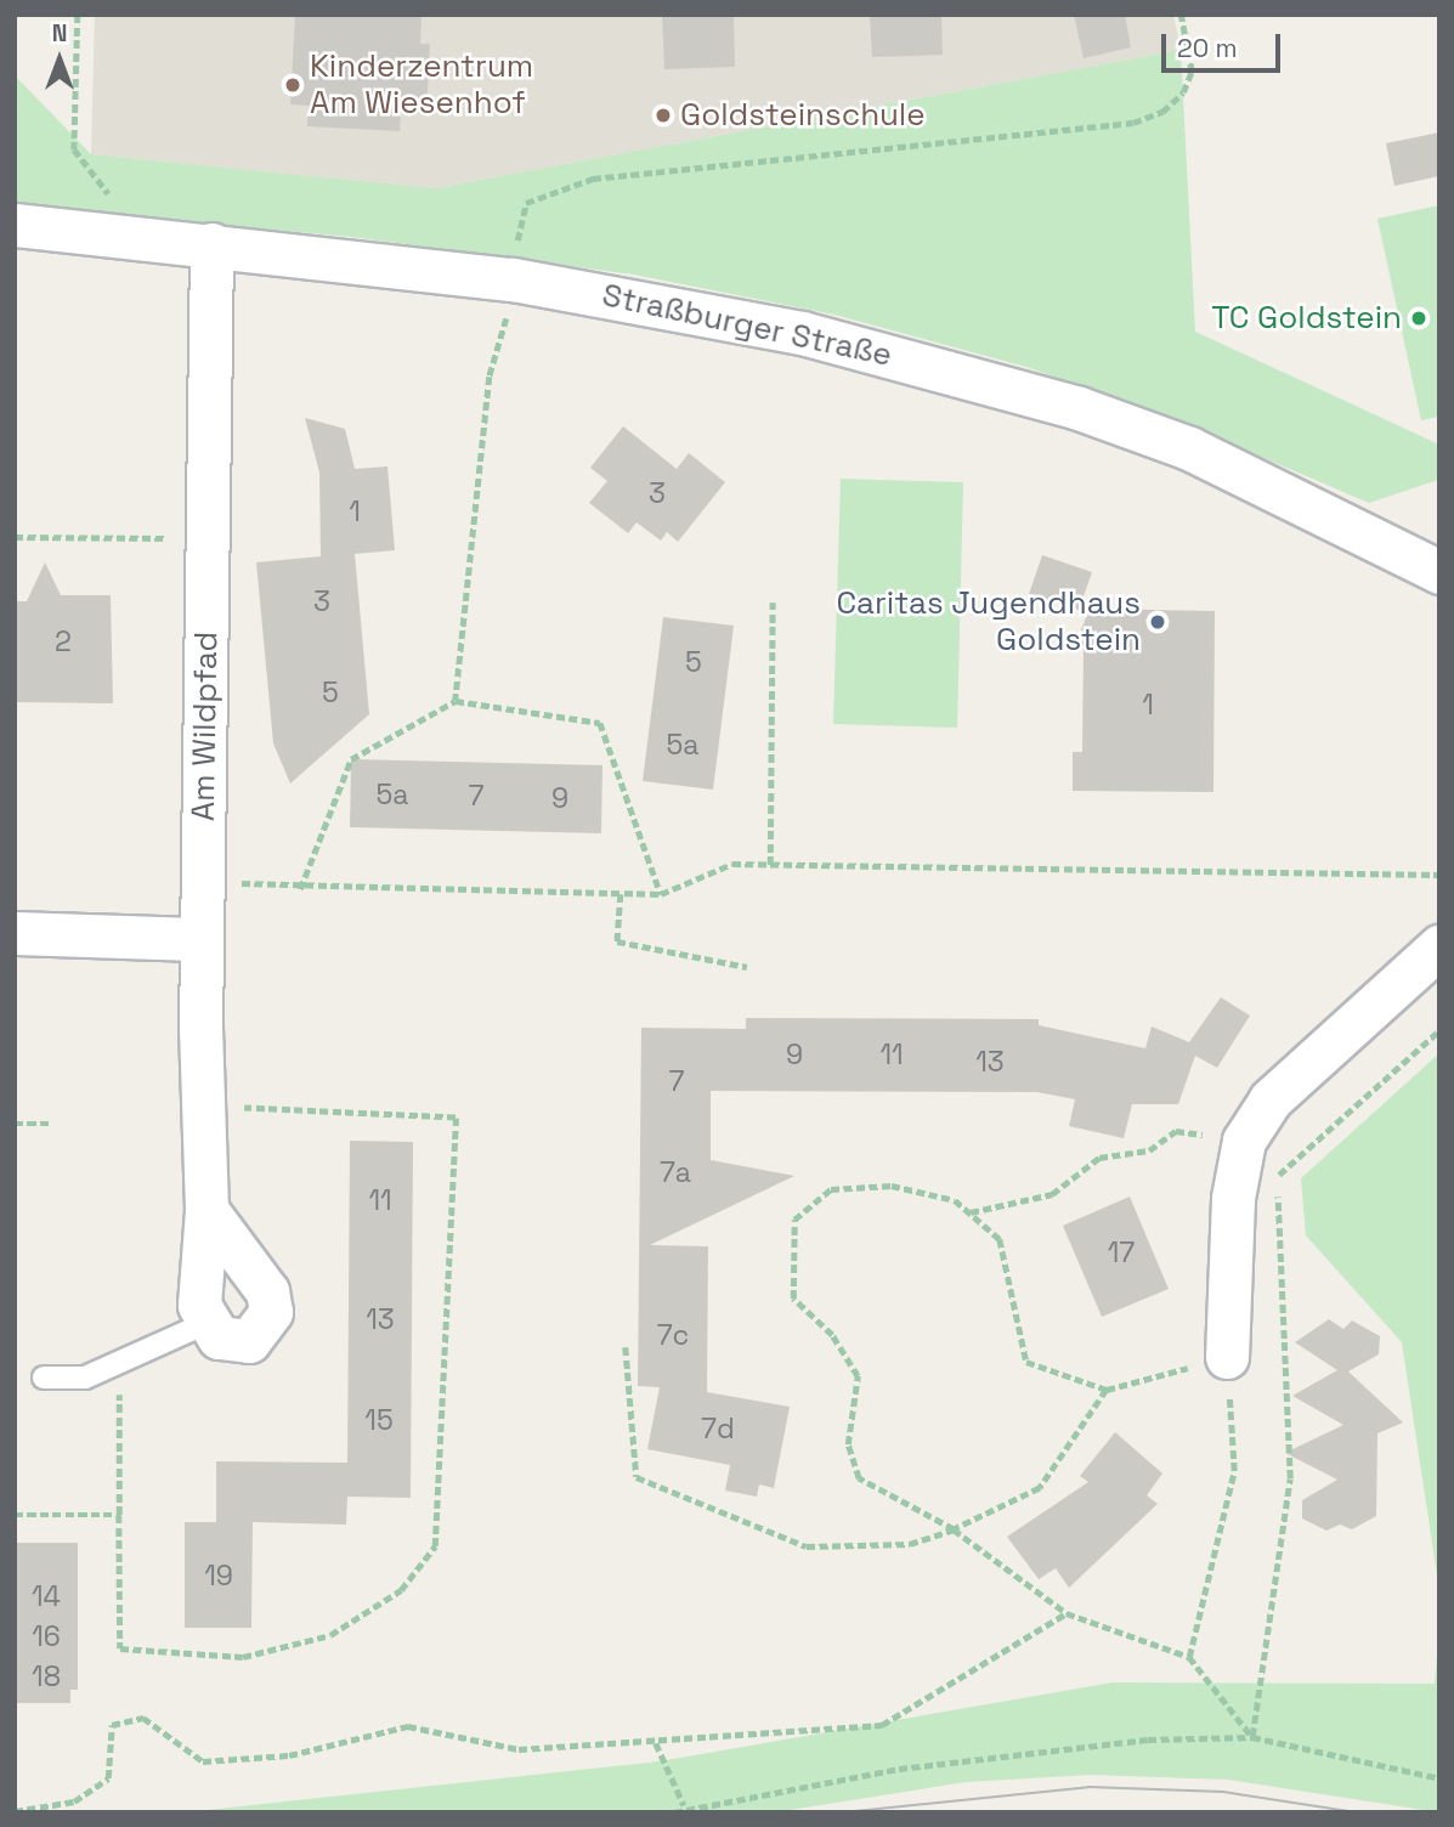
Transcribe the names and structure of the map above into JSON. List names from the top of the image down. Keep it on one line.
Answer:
{"streets":{"street":["Straßburger Straße","Am Wildpfad"]},"crossings":[["Straßburger Straße","Am Wildpfad"]],"places":["Kinderzentrum Am Wiesenhof","Goldsteinschule","TC Goldstein","Caritas Jugendhaus Goldstein"],"house_numbers":["3","1","3","2","5","5","1","5a","5a","7","9","9","11","13","7","7a","11","17","13","7c","15","7d","19","14","16","18"],"scale_bar":"20 m","north":"top"}
